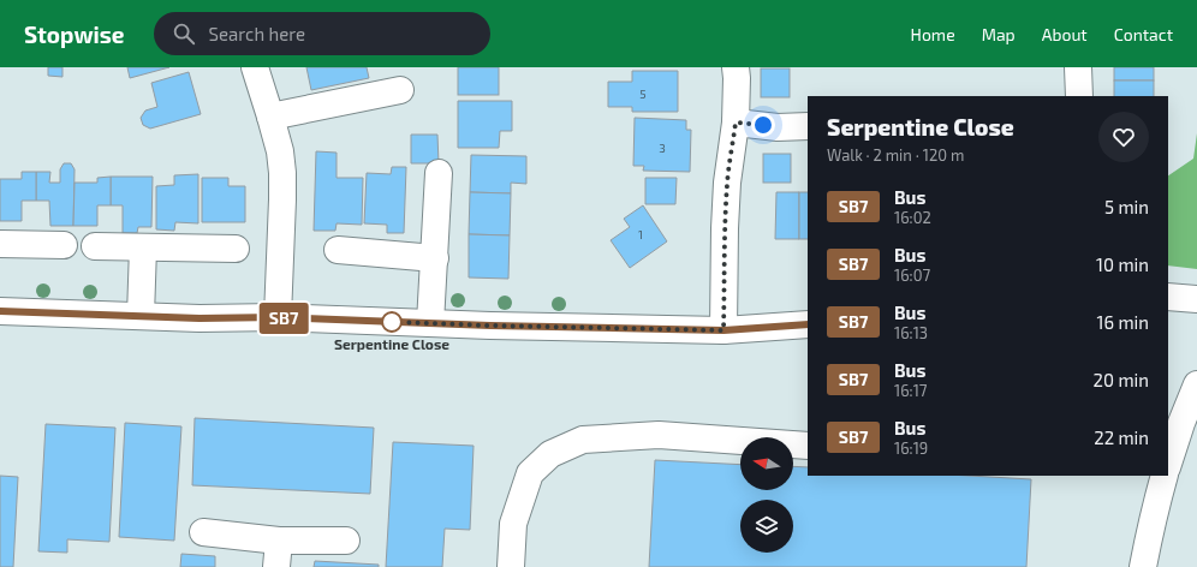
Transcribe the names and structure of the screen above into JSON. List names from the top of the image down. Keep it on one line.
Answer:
{"places":["Serpentine Close"],"lines":["bus line SB7"],"house_numbers":["5","3","1"],"north":"left","page":{"header":"Stopwise","search":"Search here","nav":["Home","Map","About","Contact"],"on_map":"SB7","heading":["Serpentine Close","Walk · 2 min · 120 m"],"list":[{"mark":"SB7","name":"Bus","note":"16:02","value":"5 min"},{"mark":"SB7","name":"Bus","note":"16:07","value":"10 min"},{"mark":"SB7","name":"Bus","note":"16:13","value":"16 min"},{"mark":"SB7","name":"Bus","note":"16:17","value":"20 min"},{"mark":"SB7","name":"Bus","note":"16:19","value":"22 min"}]}}
